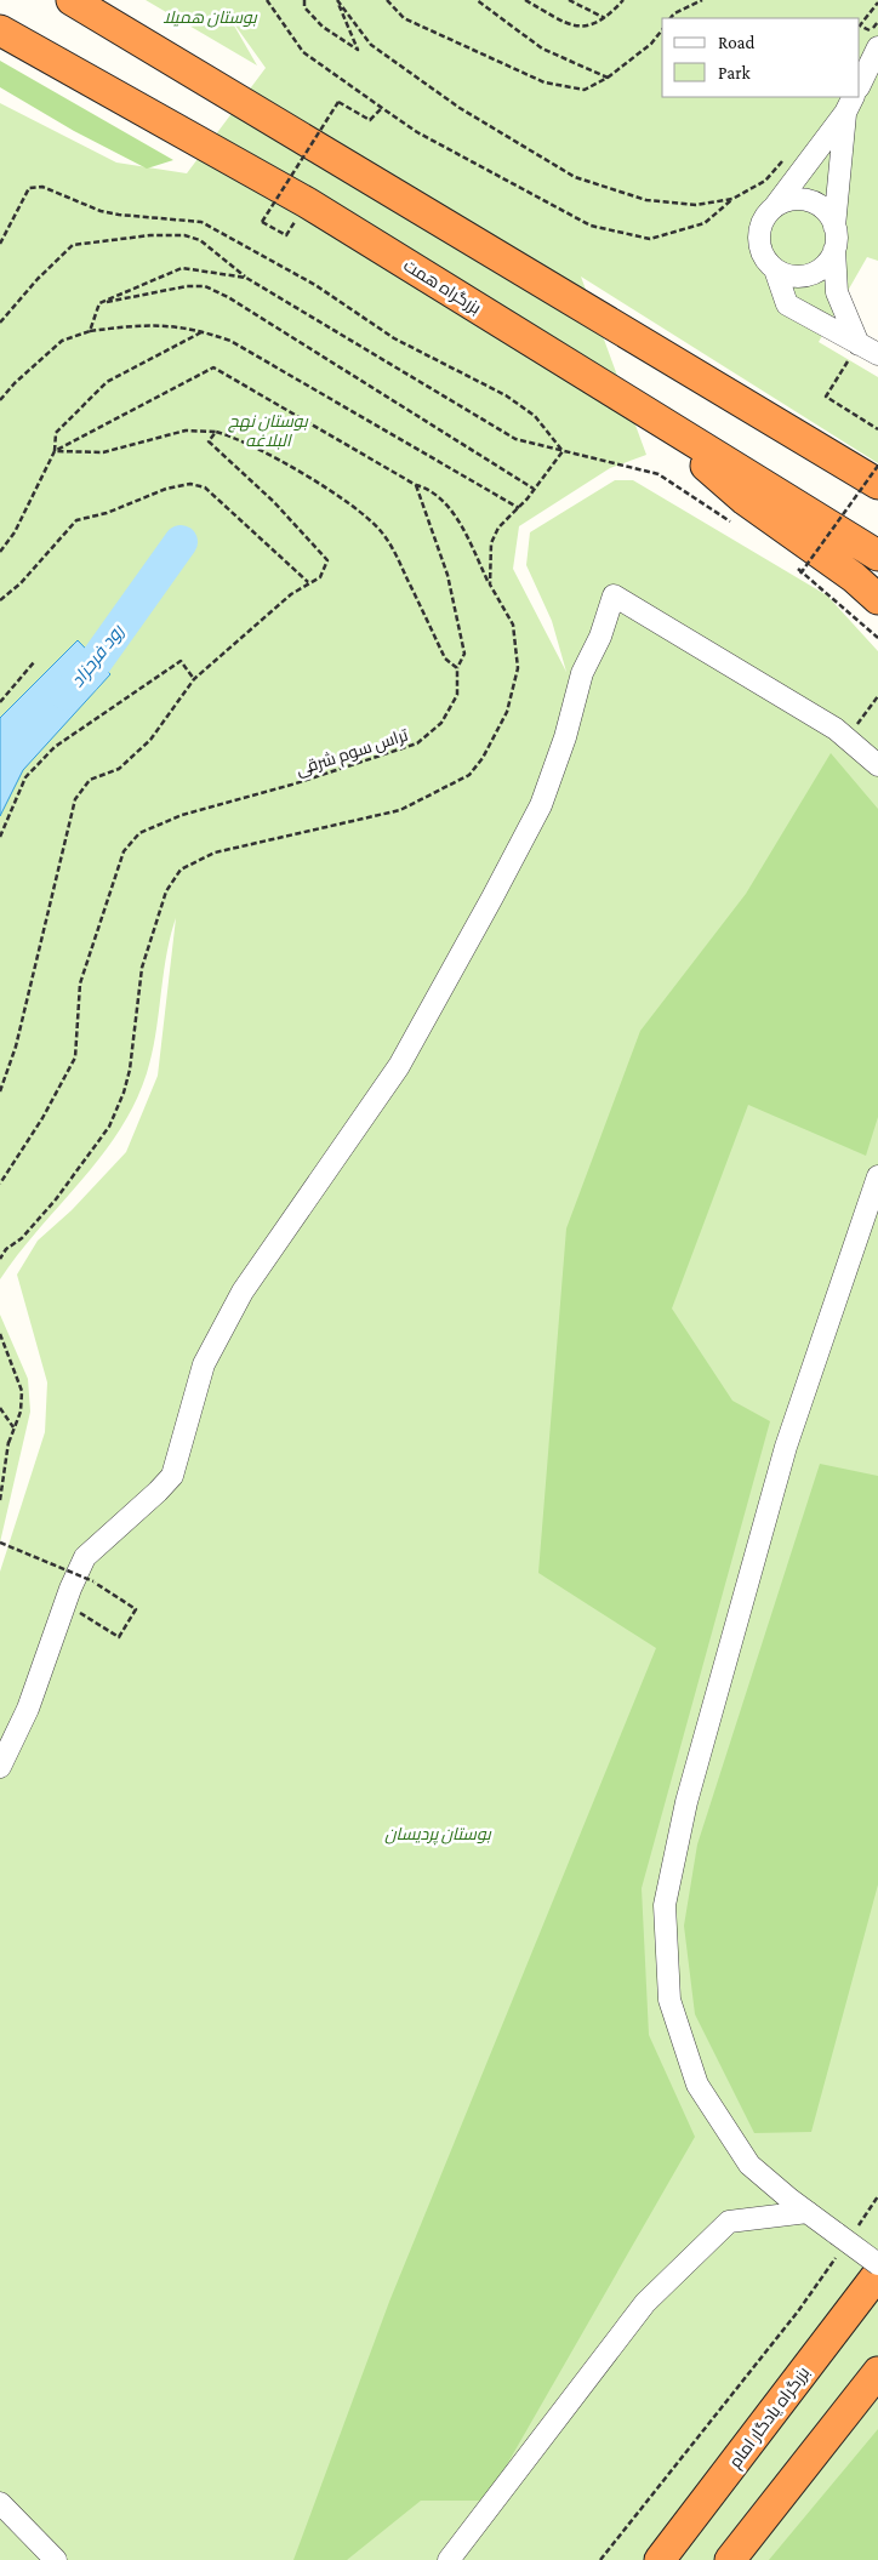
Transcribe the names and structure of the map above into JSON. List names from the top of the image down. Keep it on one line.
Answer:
{"streets":{"highway":["بزرگراه همت","بزرگراه یادگار امام"],"path":["تراس سوم شرقی"]},"water":["رود فرحزاد"],"parks":["بوستان همیلا","بوستان نهج البلاغه","بوستان پردیسان"],"legend":["Road","Park"]}
